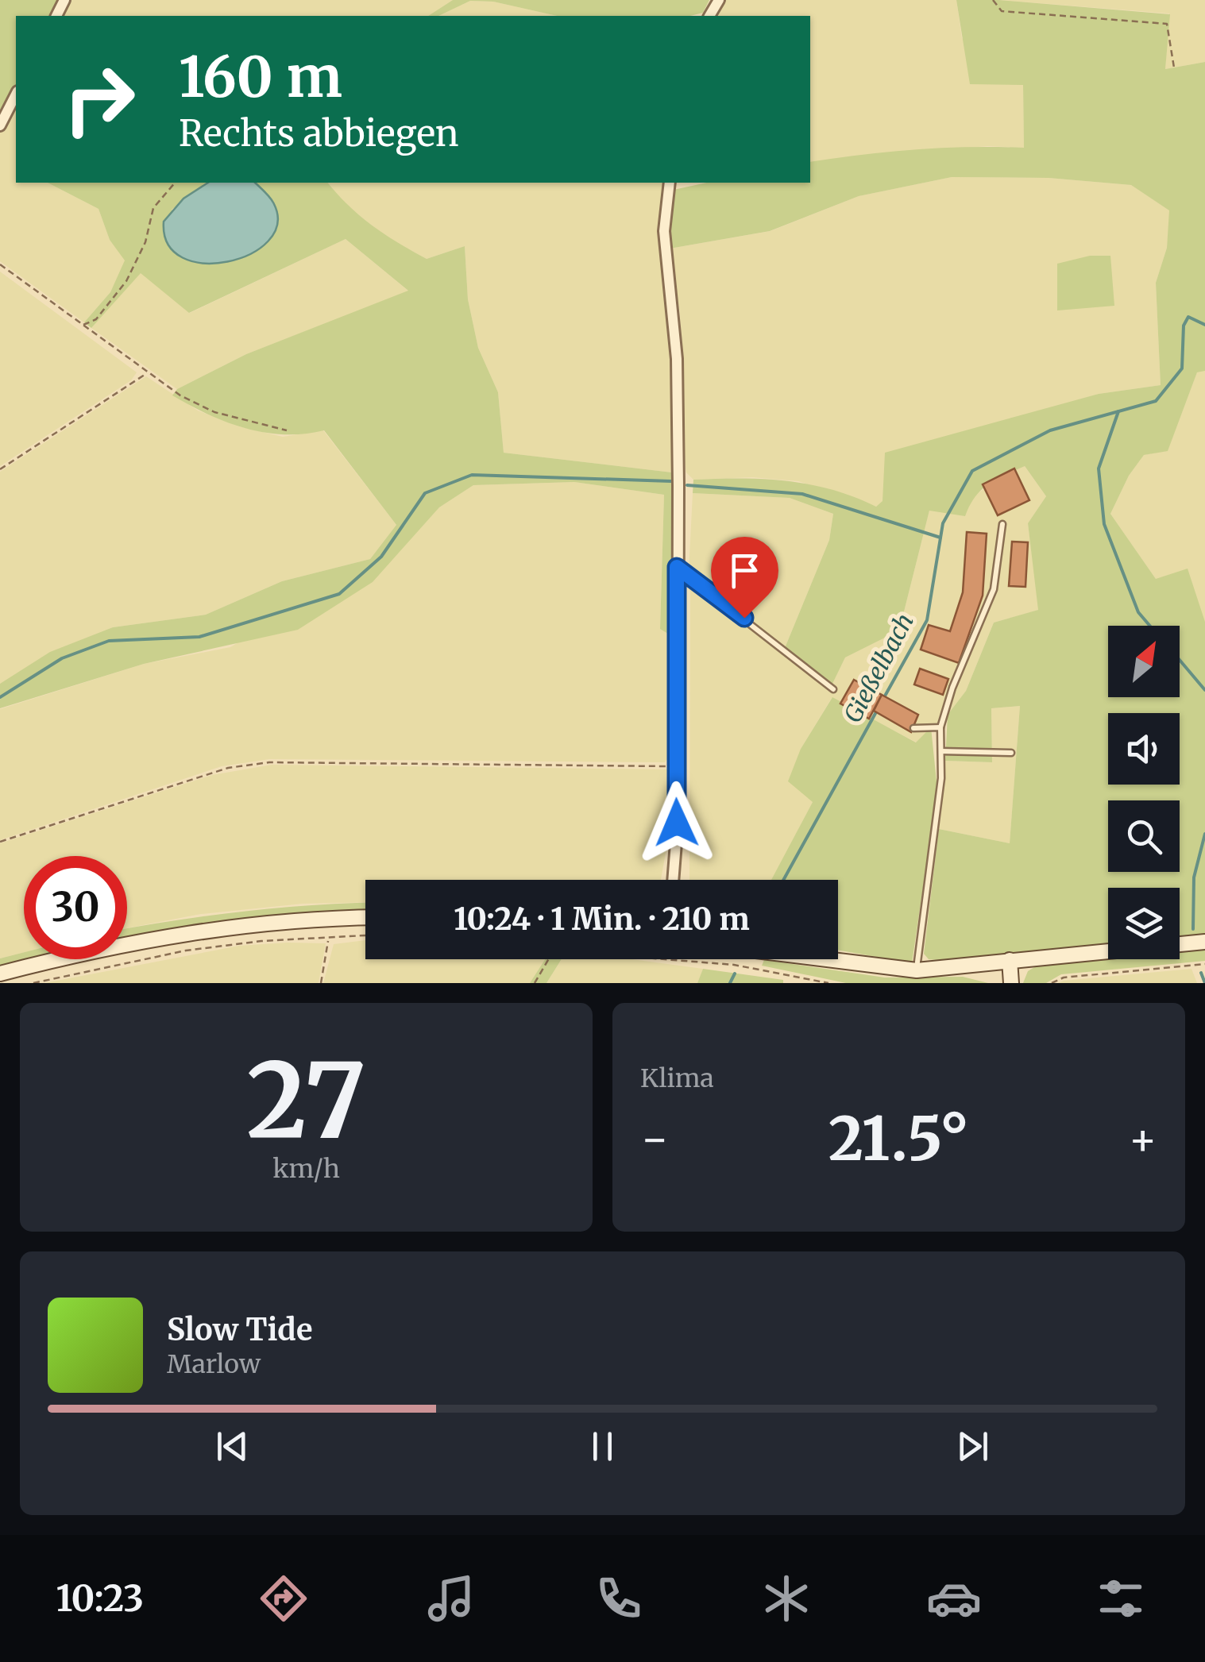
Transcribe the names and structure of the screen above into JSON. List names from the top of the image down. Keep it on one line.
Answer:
{"water":["Gießelbach"],"north":"top right","page":{"turn":["160 m","Rechts abbiegen"],"limit":"30","trip":"10:24 · 1 Min. · 210 m","tile":[["27","km/h"],"Klima"],"heat":["−","21.5°","+"],"song":["Slow Tide","Marlow"],"tabs":"10:23"}}
